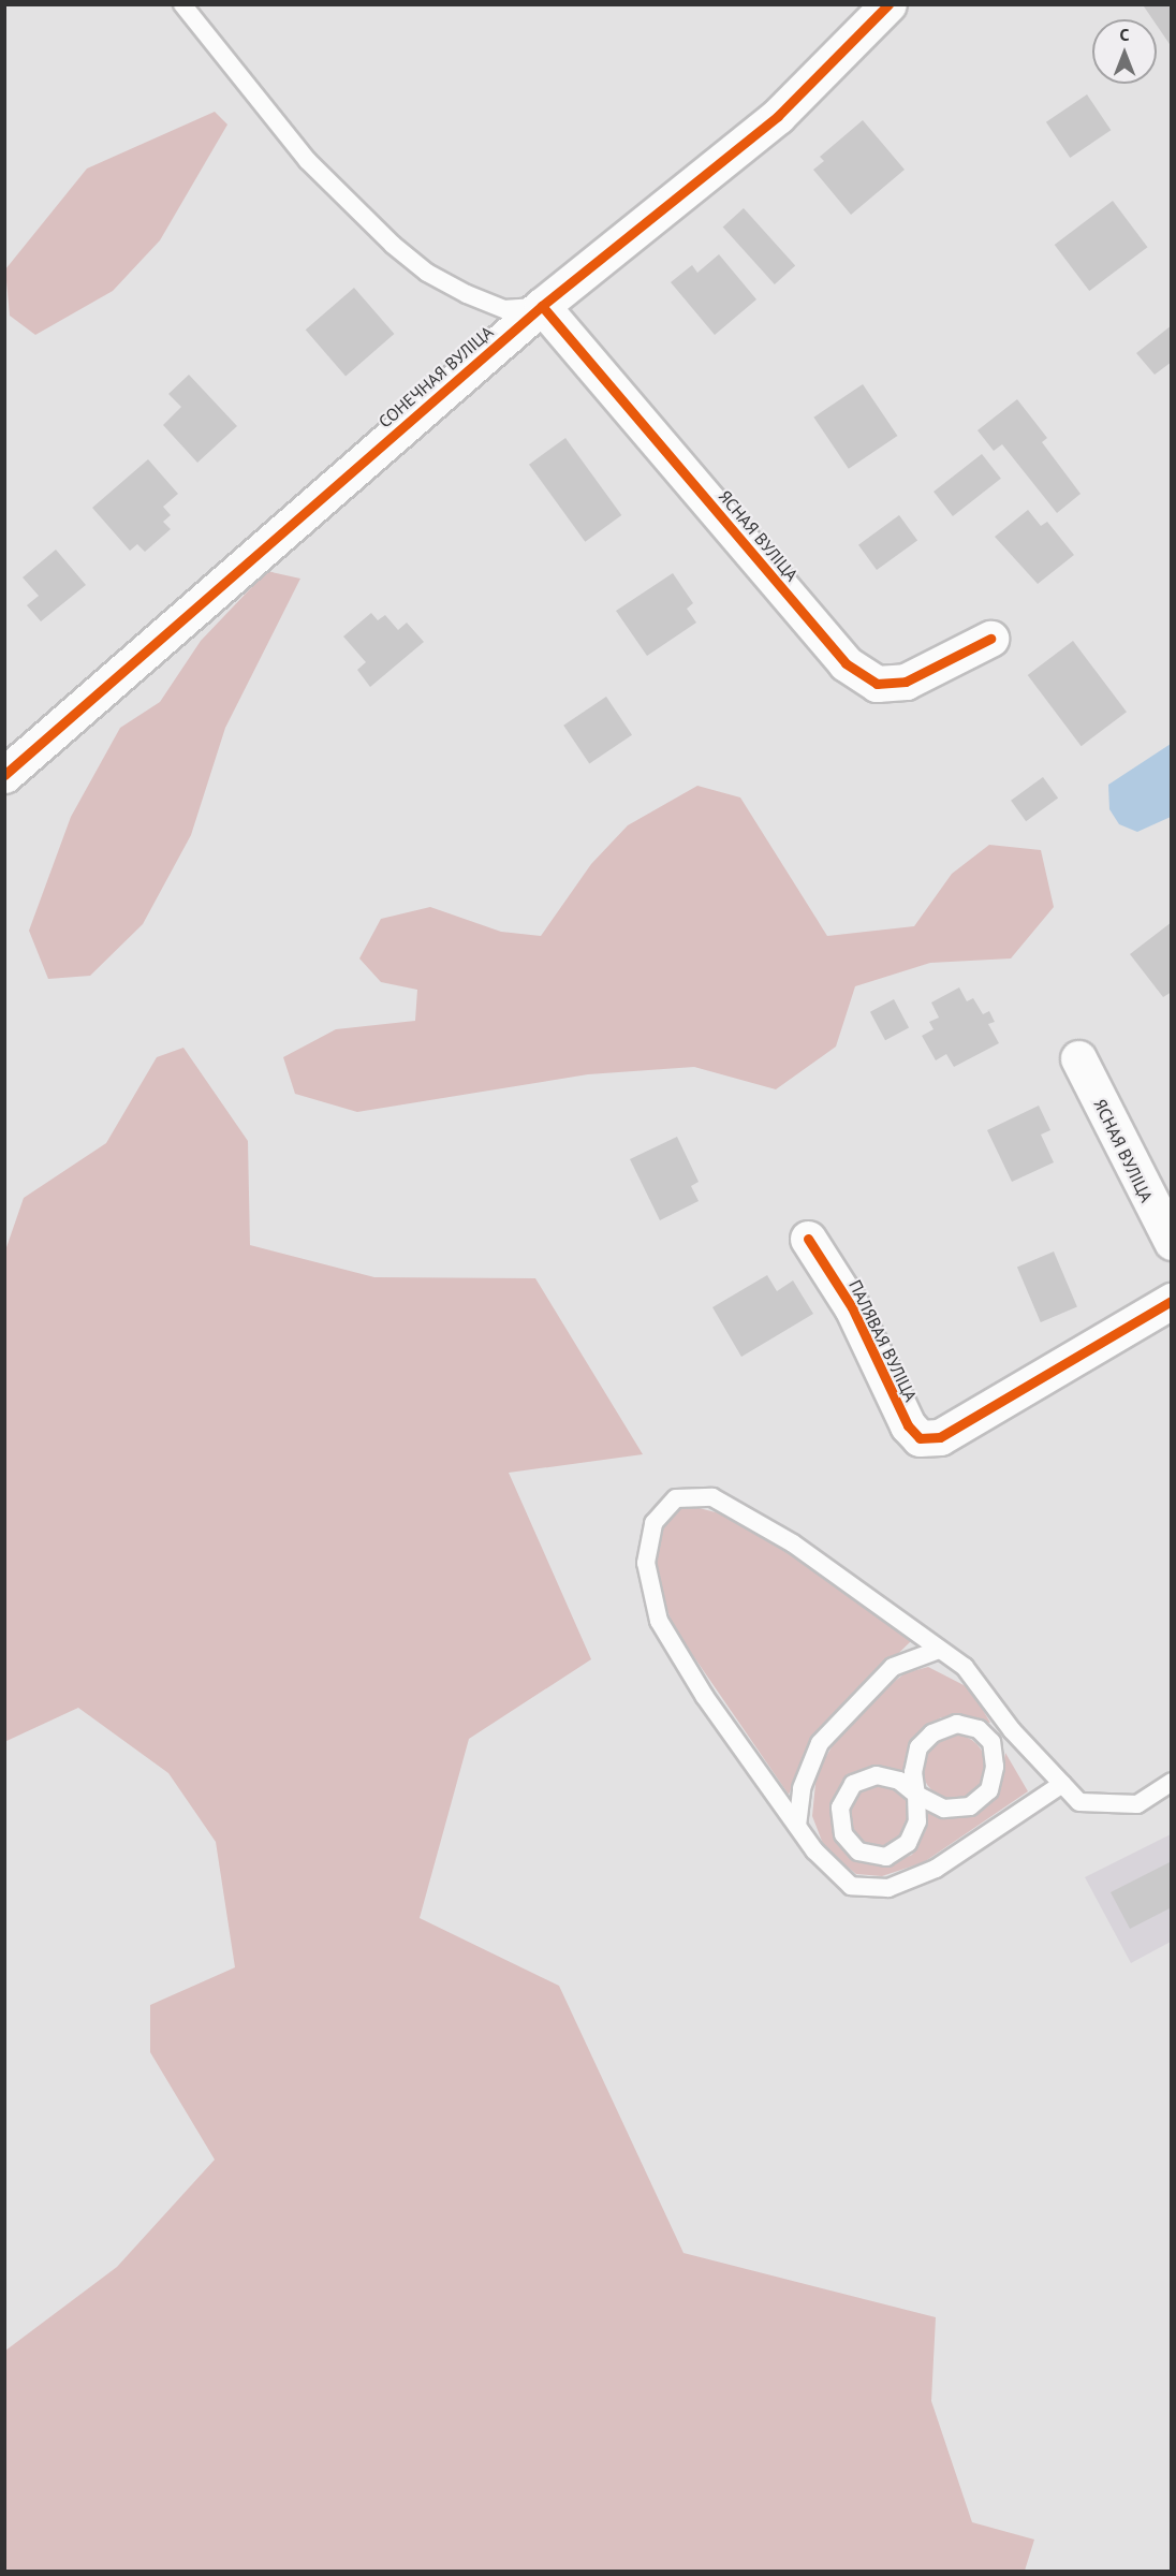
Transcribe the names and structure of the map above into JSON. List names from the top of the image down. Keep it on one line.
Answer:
{"streets":{"street":["СОНЕЧНАЯ ВУЛІЦА","ЯСНАЯ ВУЛІЦА","ПАЛЯВАЯ ВУЛІЦА"]},"crossings":[["СОНЕЧНАЯ ВУЛІЦА","ЯСНАЯ ВУЛІЦА"]],"north":"top"}
